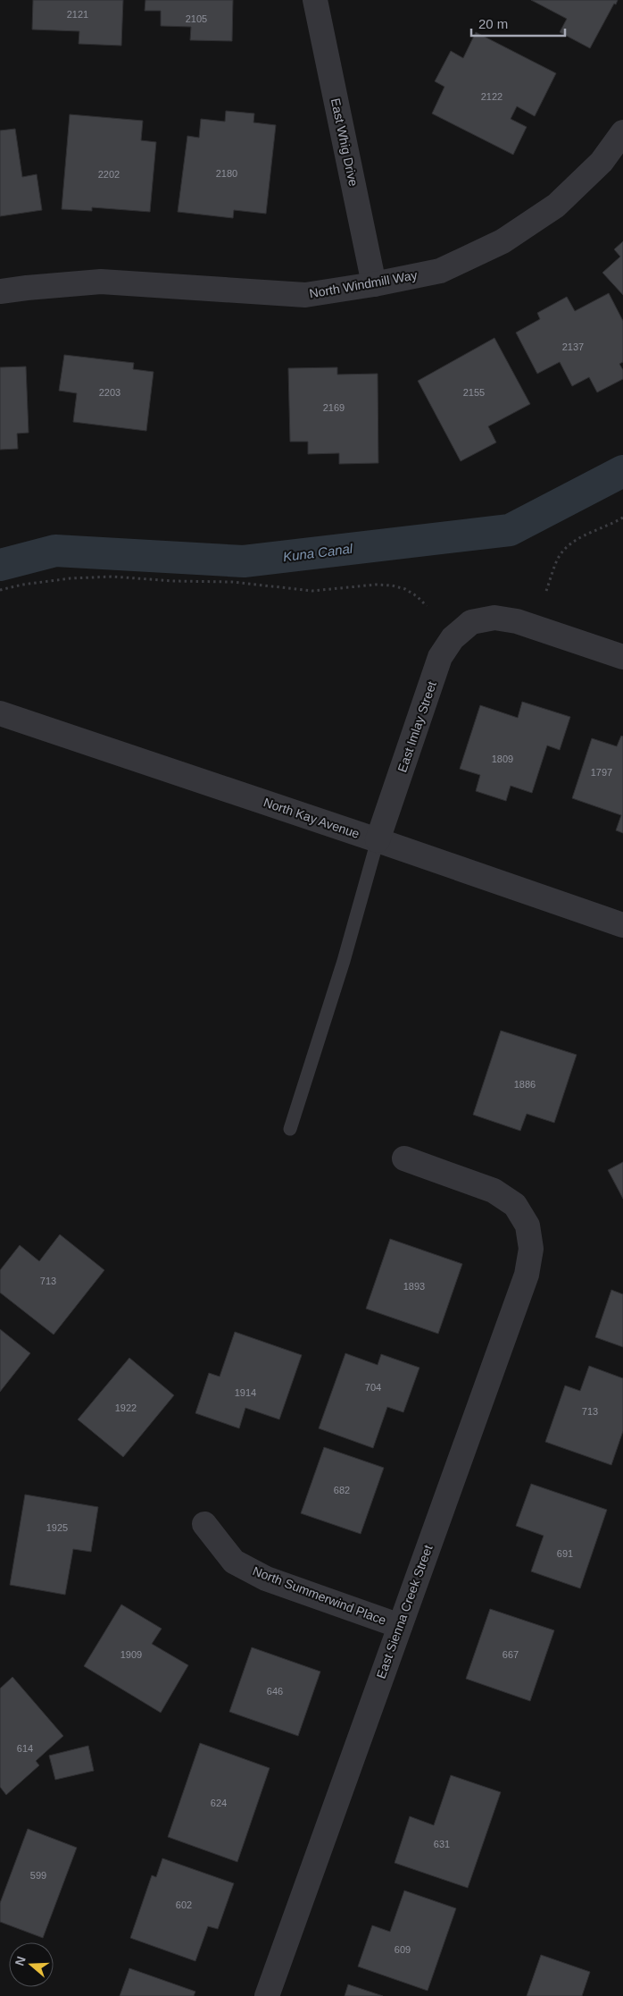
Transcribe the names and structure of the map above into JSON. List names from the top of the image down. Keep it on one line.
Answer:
{"streets":{"street":["East Whig Drive","North Windmill Way","East Imlay Street","North Kay Avenue","North Summerwind Place","East Sienna Creek Street"]},"crossings":[["East Whig Drive","North Windmill Way"],["East Imlay Street","North Kay Avenue"],["North Summerwind Place","East Sienna Creek Street"]],"water":["Kuna Canal"],"house_numbers":["2121","2105","2122","2180","2202","2137","2203","2155","2169","1809","1797","1886","713","1893","704","1914","1922","713","682","1925","691","1909","667","646","614","624","631","599","602","609"],"scale_bar":"20 m","north":"left"}
